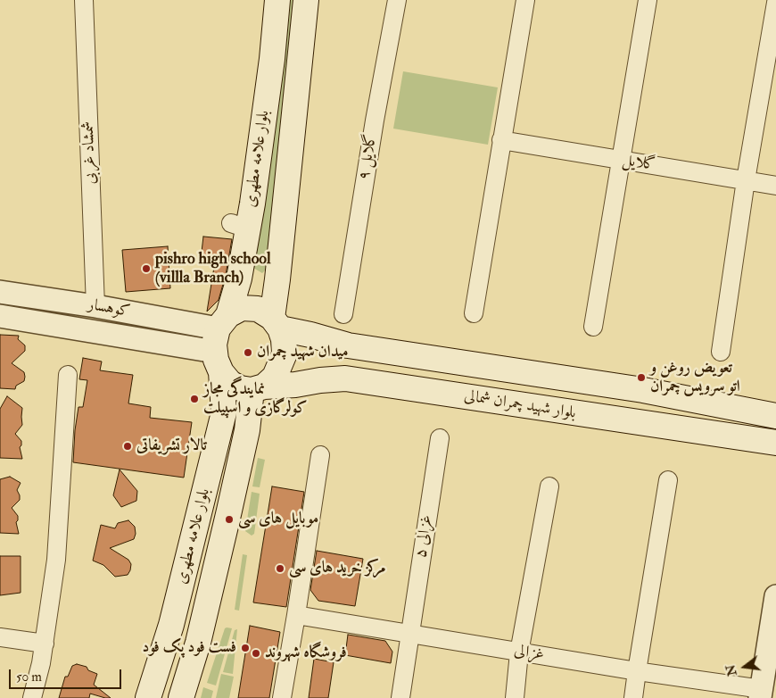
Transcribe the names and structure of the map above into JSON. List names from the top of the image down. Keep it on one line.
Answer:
{"streets":{"main road":["بلوار علامه مطهری","بلوار شهید چمران شمالی"],"street":["شمشاد غربی","گلایل ۹","گلایل","کوهسار","غزالی ۵","غزالی"]},"crossings":[["شمشاد غربی","کوهسار"],["بلوار علامه مطهری","کوهسار"],["بلوار علامه مطهری","بلوار شهید چمران شمالی"],["کوهسار","بلوار شهید چمران شمالی"],["غزالی ۵","غزالی"]],"places":["pishro high school (villla Branch)","میدان شهید چمران","تعویض روغن و اتو سرویس چمران","نمایندگی مجاز کولرگازی و اسپیلت","تالار تشریفاتی","موبایل های سی","مرکز خرید های سی","فست فود پک فود","فروشگاه شهروند"],"scale_bar":"50 m","north":"left"}
